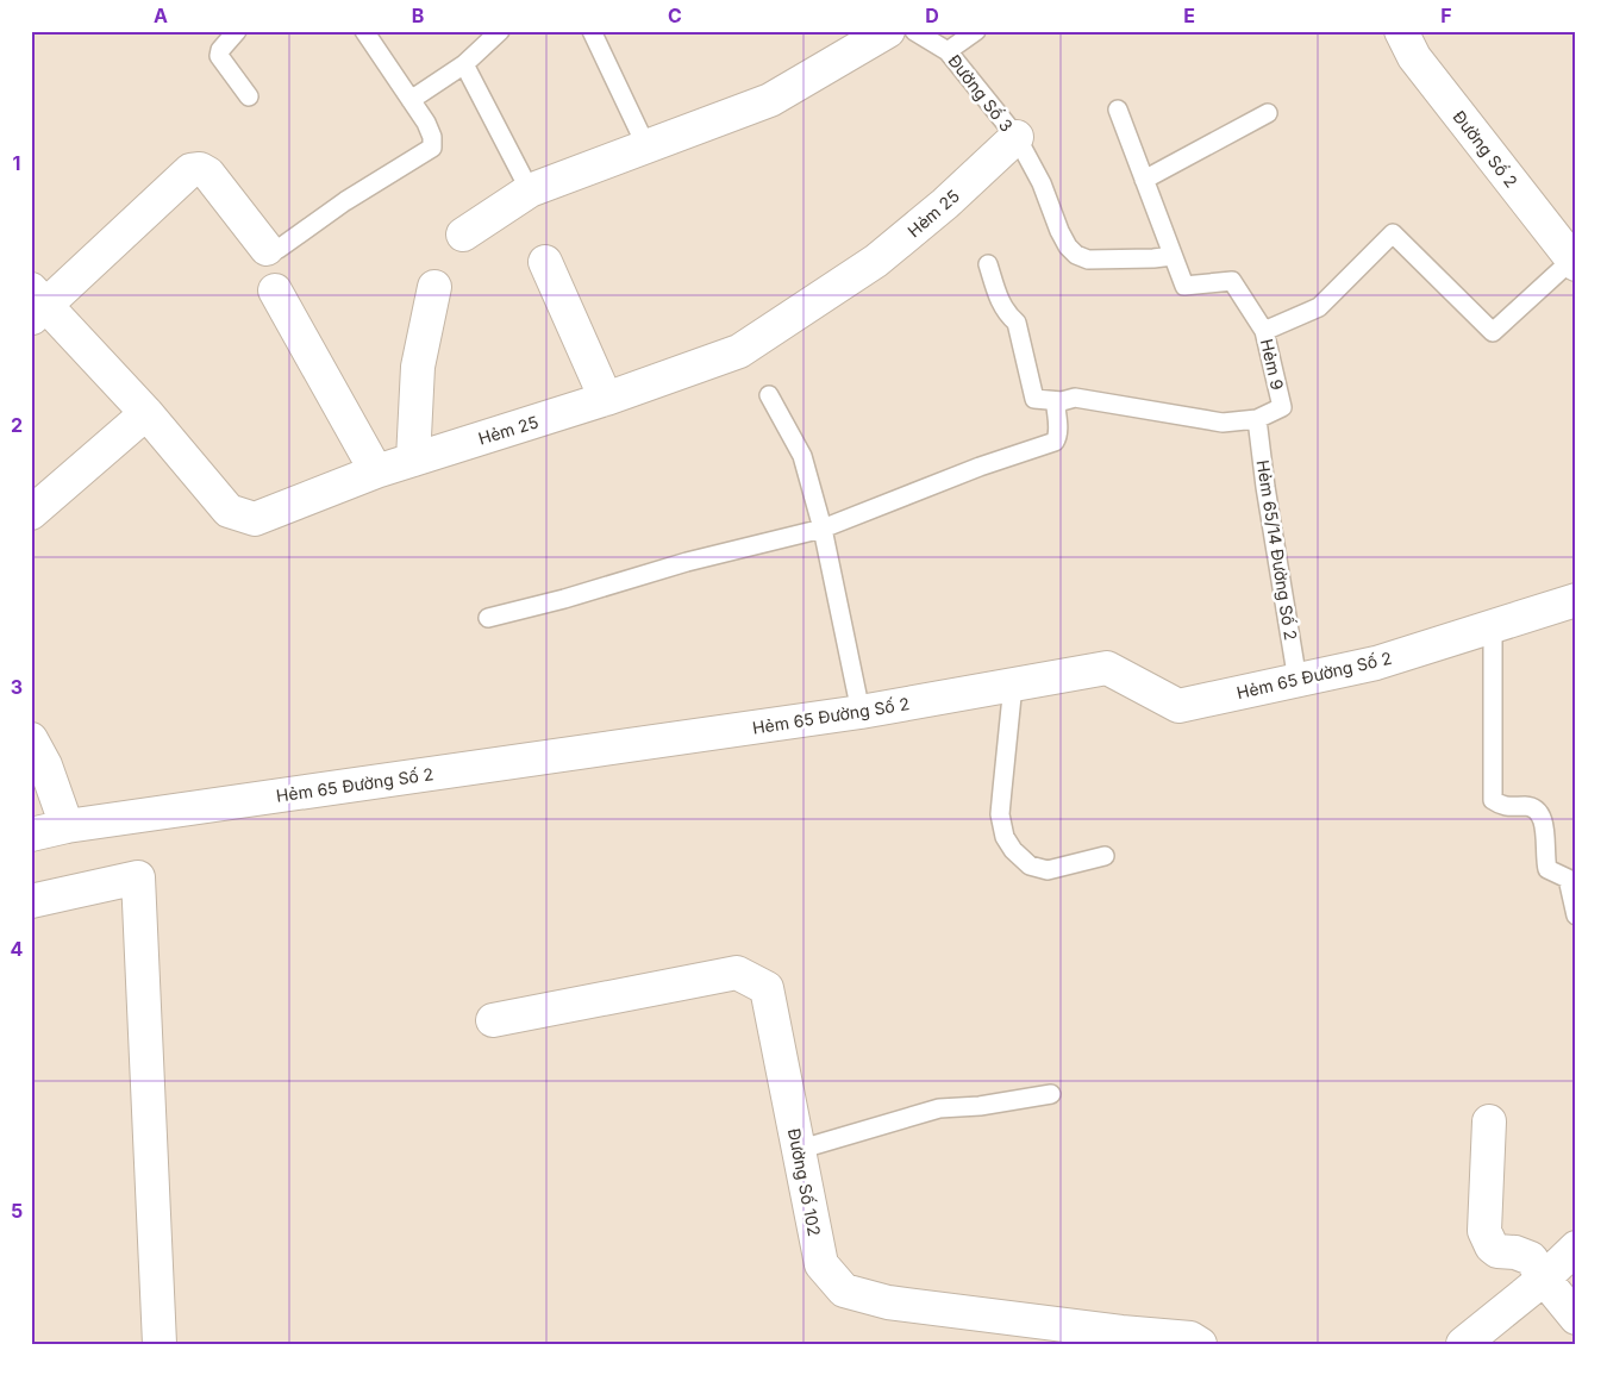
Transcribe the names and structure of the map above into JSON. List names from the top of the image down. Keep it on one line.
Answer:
{"streets":{"street":["Đường Số 2","Hẻm 25","Hẻm 65 Đường Số 2","Đường Số 102"],"lane":["Đường Số 3","Hẻm 9","Hẻm 65/14 Đường Số 2"]},"crossings":[["Đường Số 3","Hẻm 25"],["Đường Số 3","Hẻm 9"],["Hẻm 9","Hẻm 65/14 Đường Số 2"],["Hẻm 65/14 Đường Số 2","Hẻm 65 Đường Số 2"]],"grid":{"columns":["A","B","C","D","E","F"],"rows":["1","2","3","4","5"]}}
